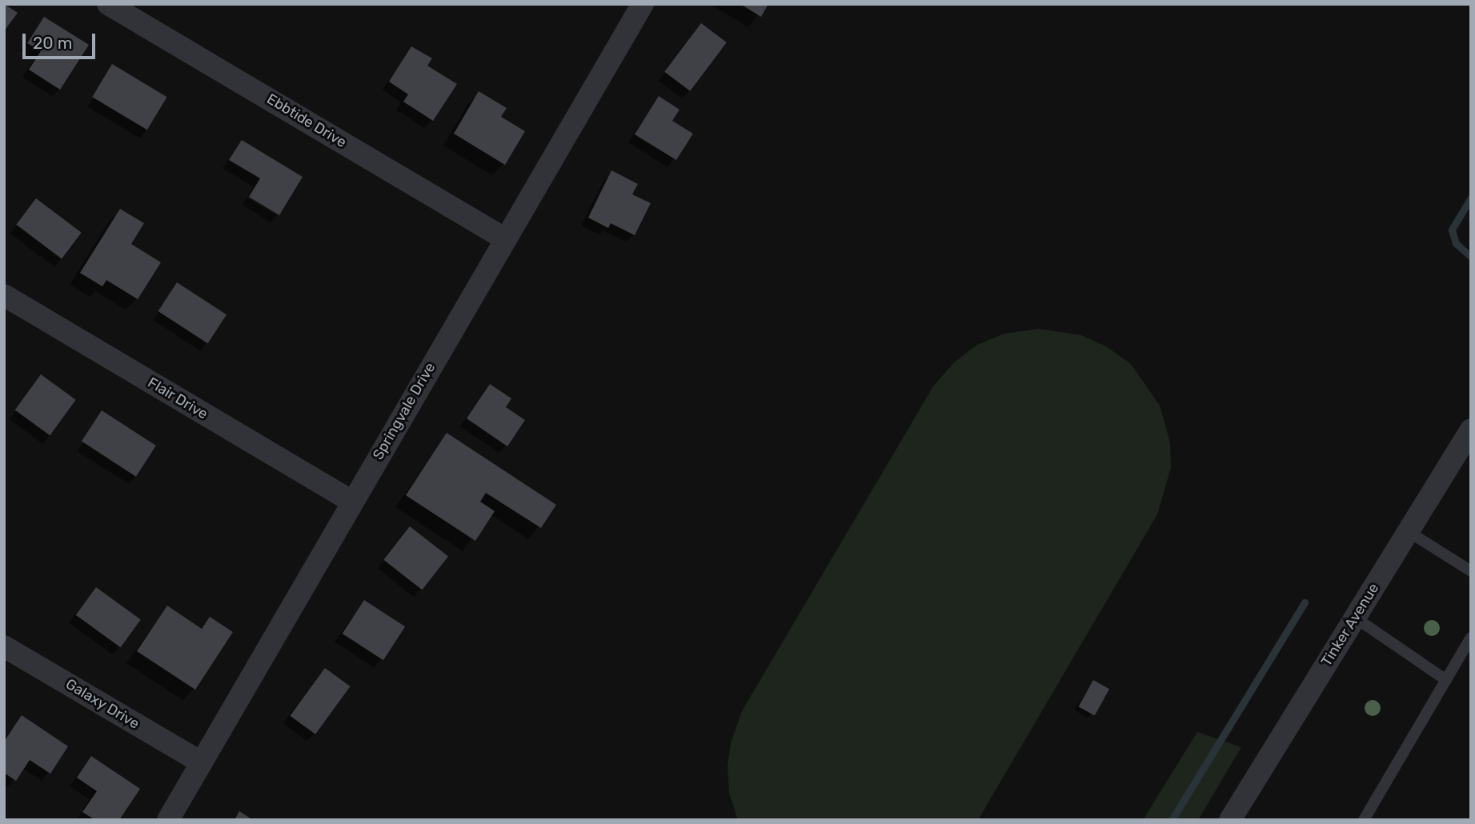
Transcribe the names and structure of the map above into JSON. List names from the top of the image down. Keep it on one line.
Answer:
{"streets":{"street":["Ebbtide Drive","Flair Drive","Springvale Drive","Tinker Avenue","Galaxy Drive"]},"crossings":[["Ebbtide Drive","Springvale Drive"],["Flair Drive","Springvale Drive"],["Springvale Drive","Galaxy Drive"]],"scale_bar":"20 m"}
